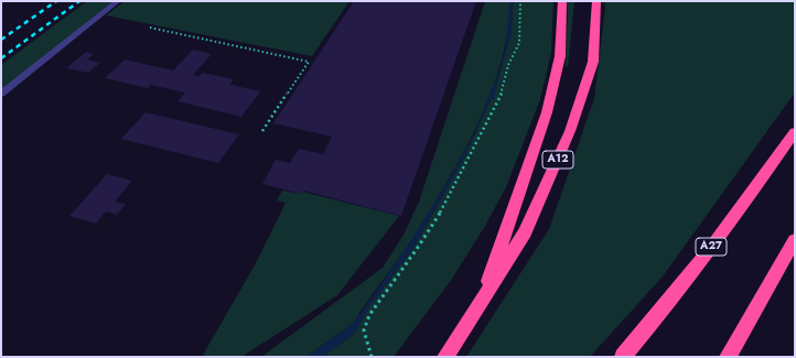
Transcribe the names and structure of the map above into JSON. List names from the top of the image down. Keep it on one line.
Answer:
{"streets":{"highway":["A12","A27"]}}
